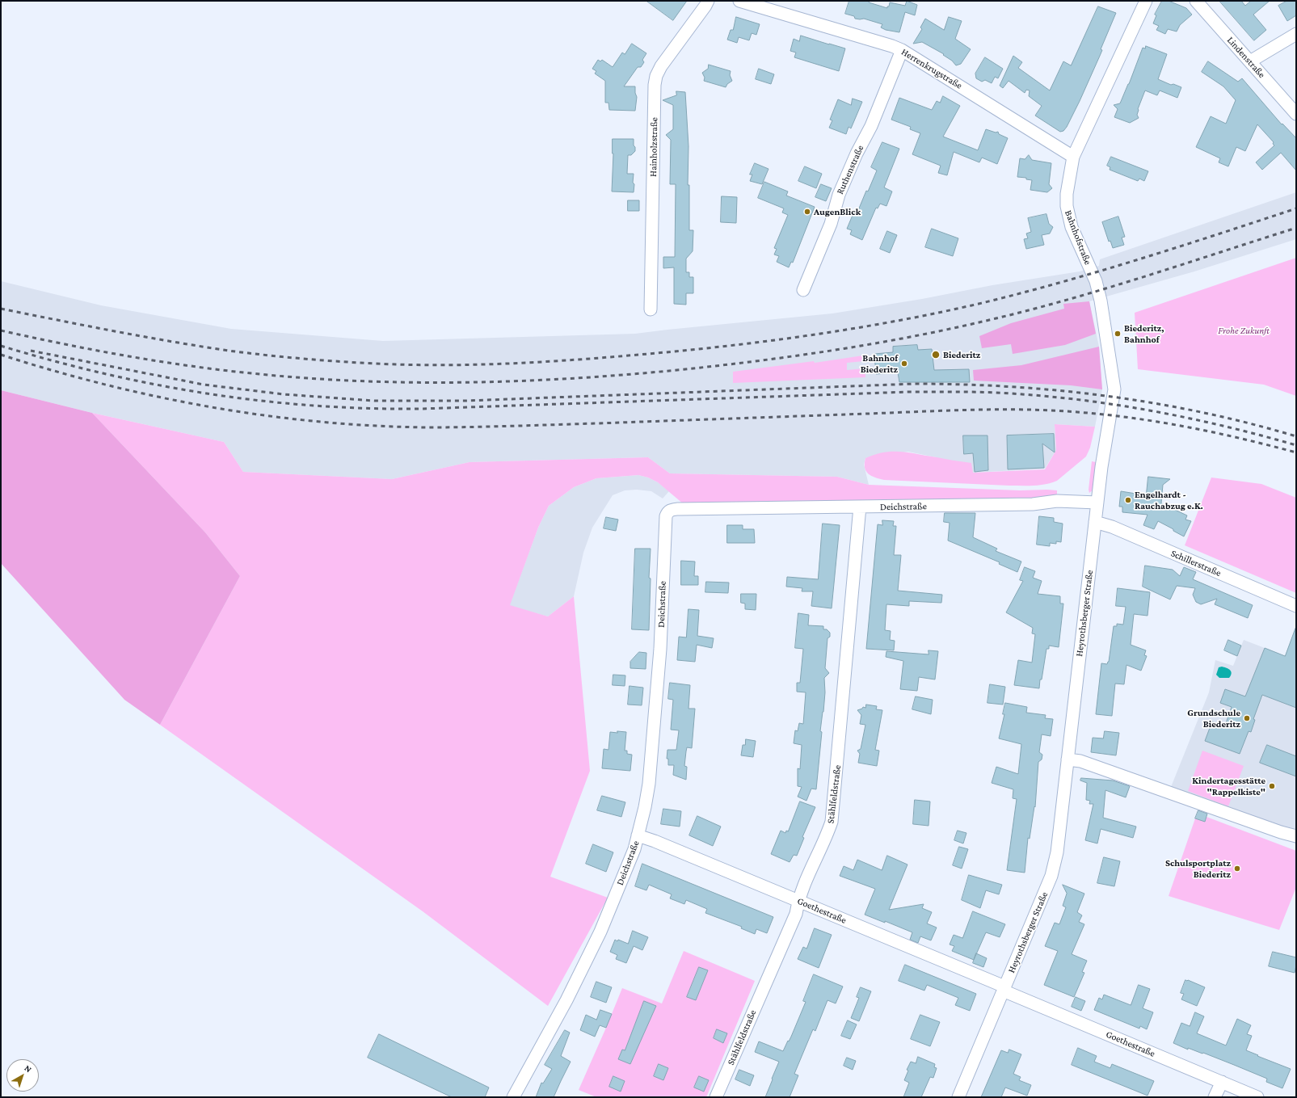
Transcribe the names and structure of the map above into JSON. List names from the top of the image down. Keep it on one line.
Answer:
{"streets":{"street":["Lindenstraße","Herrenkrugstraße","Hainholzstraße","Ruthenstraße","Bahnhofstraße","Deichstraße","Schillerstraße","Heyrothsberger Straße","Stählfeldstraße","Goethestraße"]},"crossings":[["Herrenkrugstraße","Ruthenstraße"],["Herrenkrugstraße","Bahnhofstraße"],["Bahnhofstraße","Heyrothsberger Straße"],["Deichstraße","Heyrothsberger Straße"],["Deichstraße","Stählfeldstraße"],["Deichstraße","Goethestraße"],["Schillerstraße","Heyrothsberger Straße"],["Heyrothsberger Straße","Goethestraße"],["Stählfeldstraße","Goethestraße"]],"parks":["Frohe Zukunft"],"places":["AugenBlick","Biederitz, Bahnhof","Biederitz","Bahnhof Biederitz","Engelhardt - Rauchabzug e.K.","Grundschule Biederitz","Kindertagesstätte \"Rappelkiste\"","Schulsportplatz Biederitz"],"north":"top right"}
